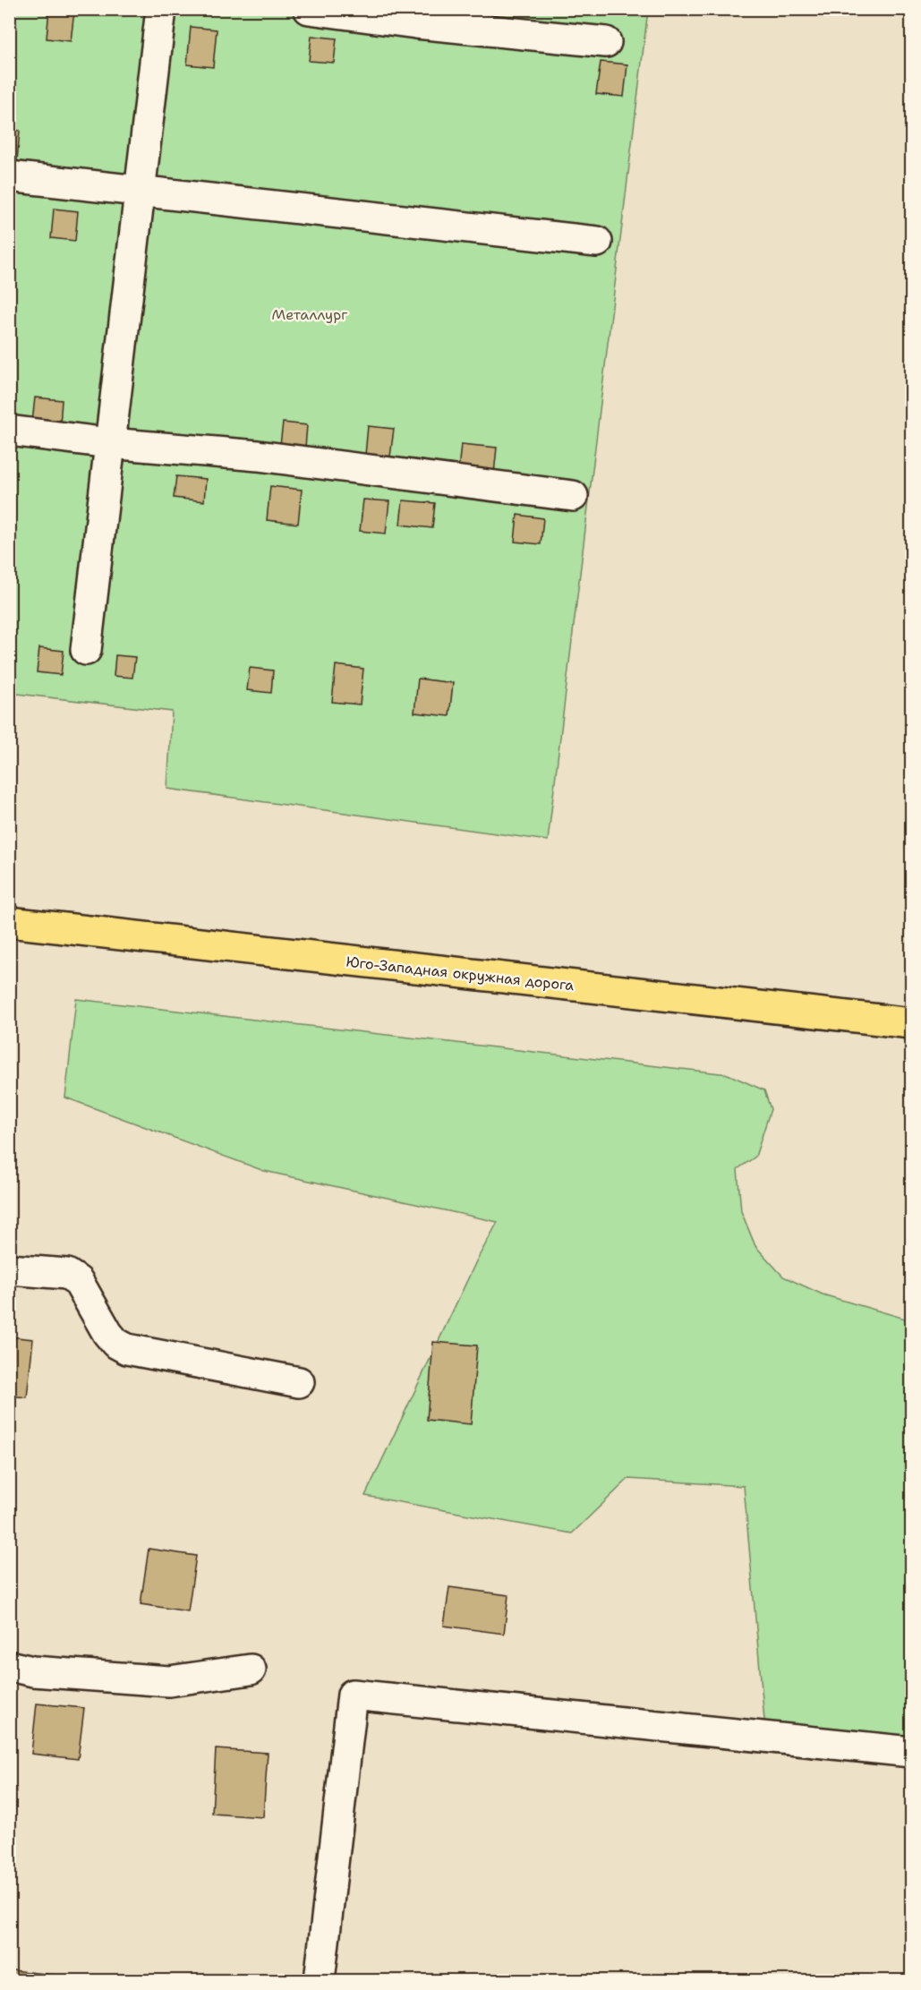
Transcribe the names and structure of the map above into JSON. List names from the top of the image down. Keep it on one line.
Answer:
{"streets":{"highway":["Юго-Западная окружная дорога"]},"parks":["Металлург"]}
